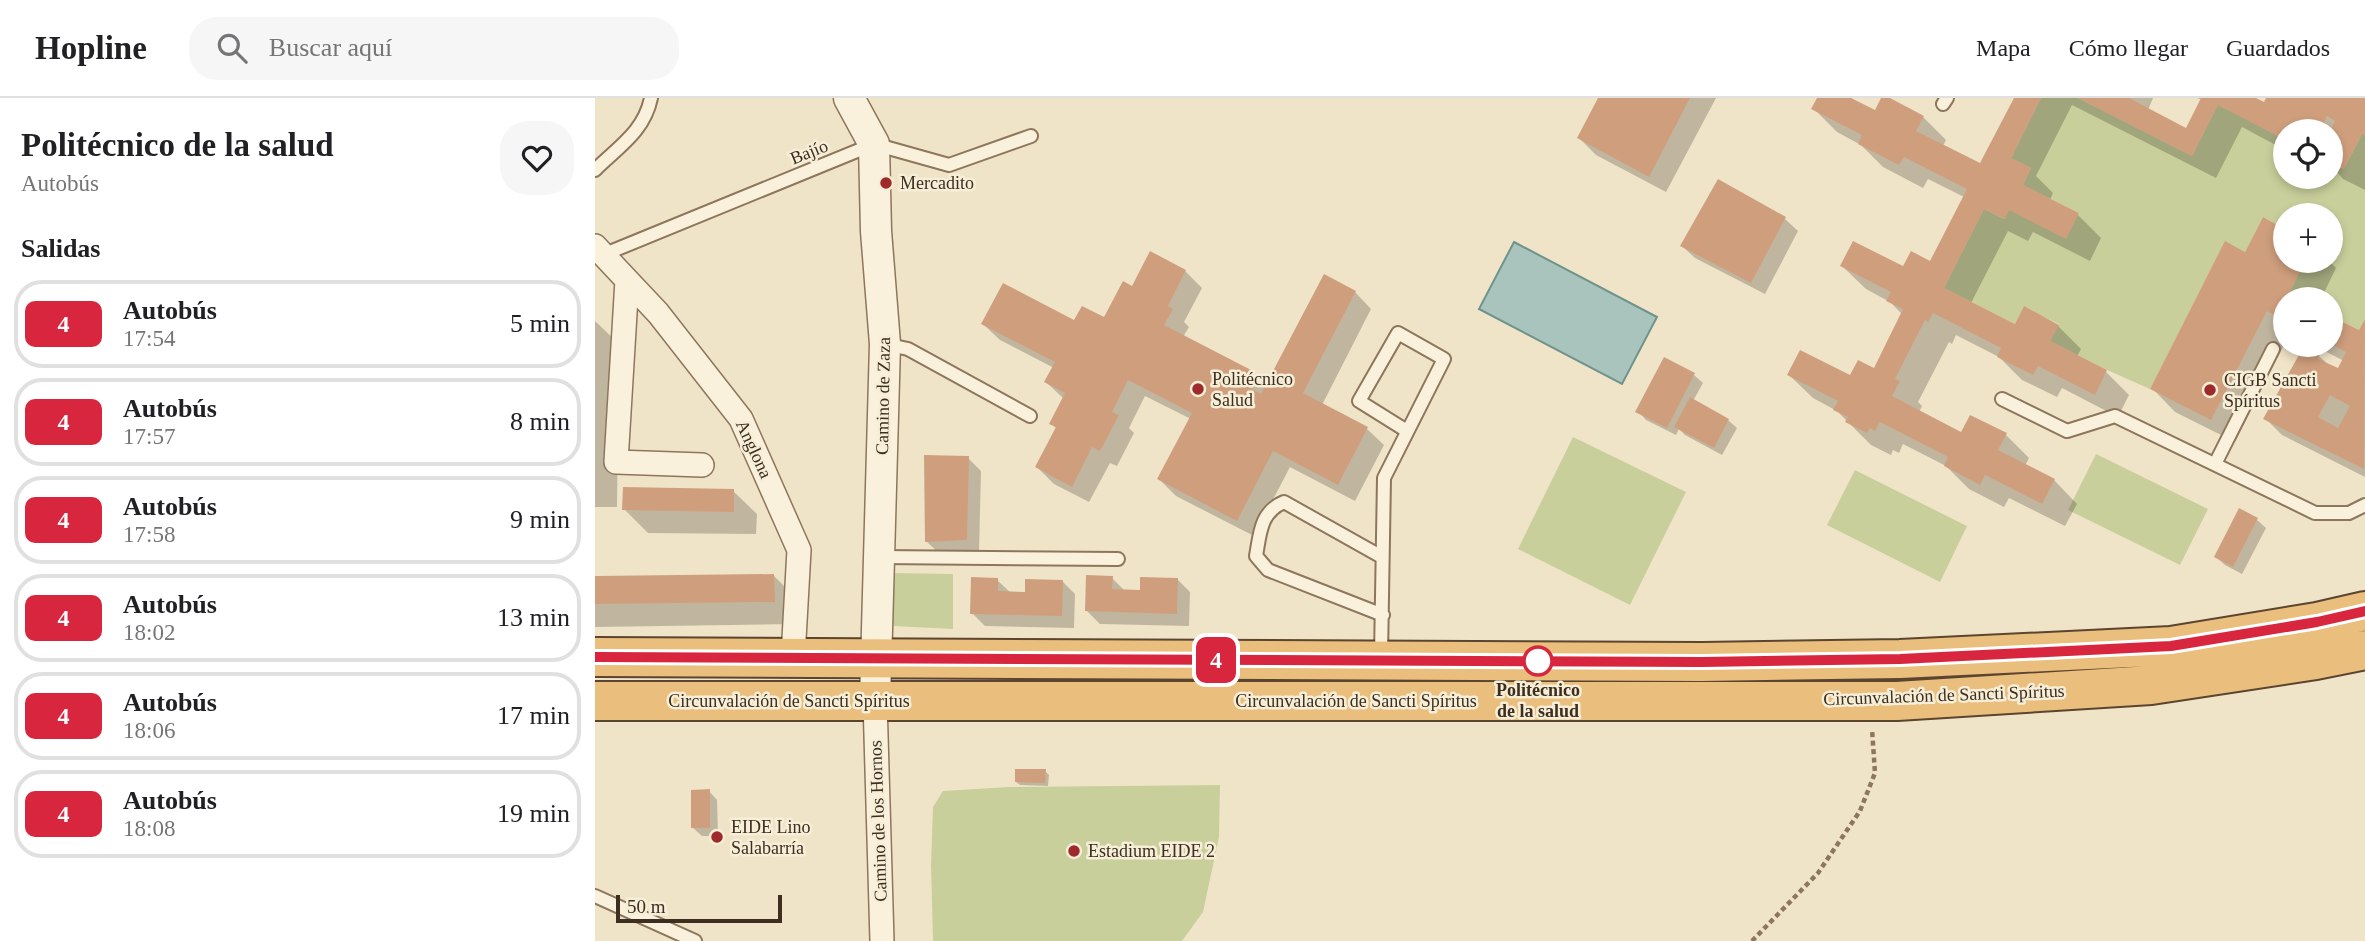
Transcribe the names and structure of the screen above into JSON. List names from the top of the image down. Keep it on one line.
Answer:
{"streets":{"highway":["Circunvalación de Sancti Spíritus"],"street":["Camino de Zaza","Anglona","Camino de los Hornos"],"lane":["Bajío"]},"crossings":[["Bajío","Camino de Zaza"],["Bajío","Anglona"],["Camino de Zaza","Circunvalación de Sancti Spíritus"],["Camino de Zaza","Camino de los Hornos"],["Circunvalación de Sancti Spíritus","Camino de los Hornos"]],"places":["Mercadito","Politécnico Salud","CIGB Sancti Spíritus","Politécnico de la salud","EIDE Lino Salabarría","Estadium EIDE 2"],"lines":["bus line 4"],"scale_bar":"50 m","page":{"header":"Hopline","search":"Buscar aquí","nav":["Mapa","Cómo llegar","Guardados"],"heading":[["Politécnico de la salud","Autobús"],"Salidas"],"on_map":"4","map_buttons":["+","−"],"list":[{"mark":"4","name":"Autobús","note":"17:54","value":"5 min"},{"mark":"4","name":"Autobús","note":"17:57","value":"8 min"},{"mark":"4","name":"Autobús","note":"17:58","value":"9 min"},{"mark":"4","name":"Autobús","note":"18:02","value":"13 min"},{"mark":"4","name":"Autobús","note":"18:06","value":"17 min"},{"mark":"4","name":"Autobús","note":"18:08","value":"19 min"}],"scale":"50 m"}}
